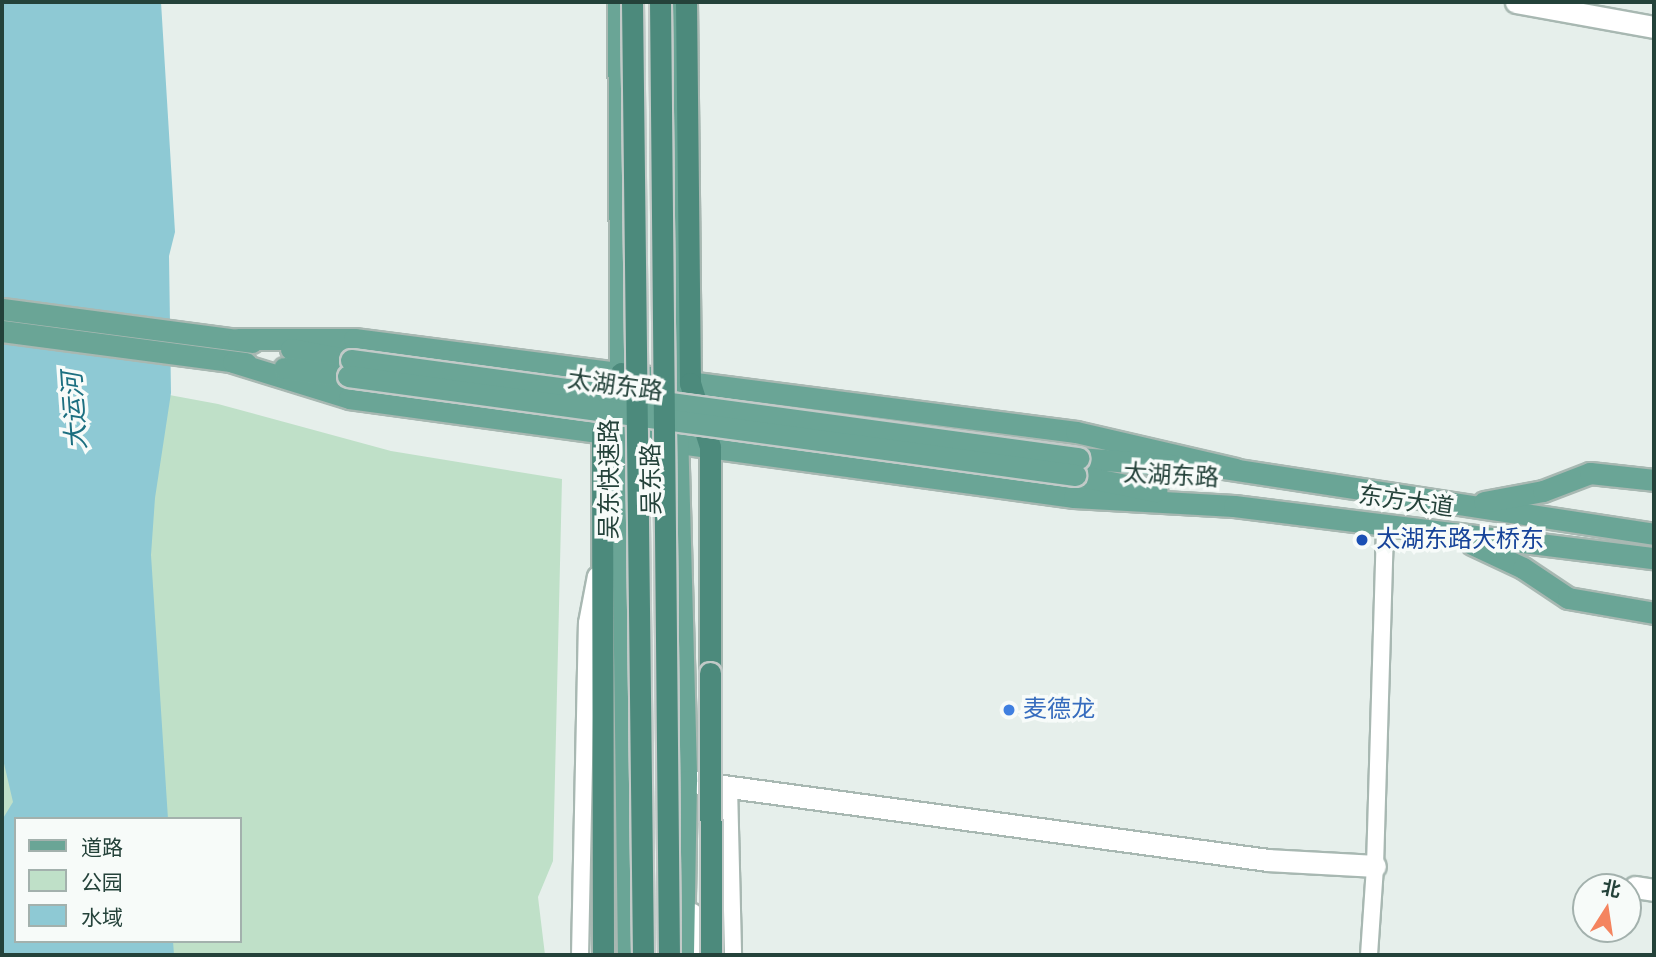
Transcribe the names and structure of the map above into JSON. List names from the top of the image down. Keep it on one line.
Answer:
{"streets":{"highway":["吴东快速路"],"main road":["太湖东路","吴东路","东方大道"]},"crossings":[["太湖东路","吴东路"],["太湖东路","东方大道"]],"water":["大运河"],"places":["太湖东路大桥东","麦德龙"],"legend":["道路","公园","水域"],"north":"top"}
